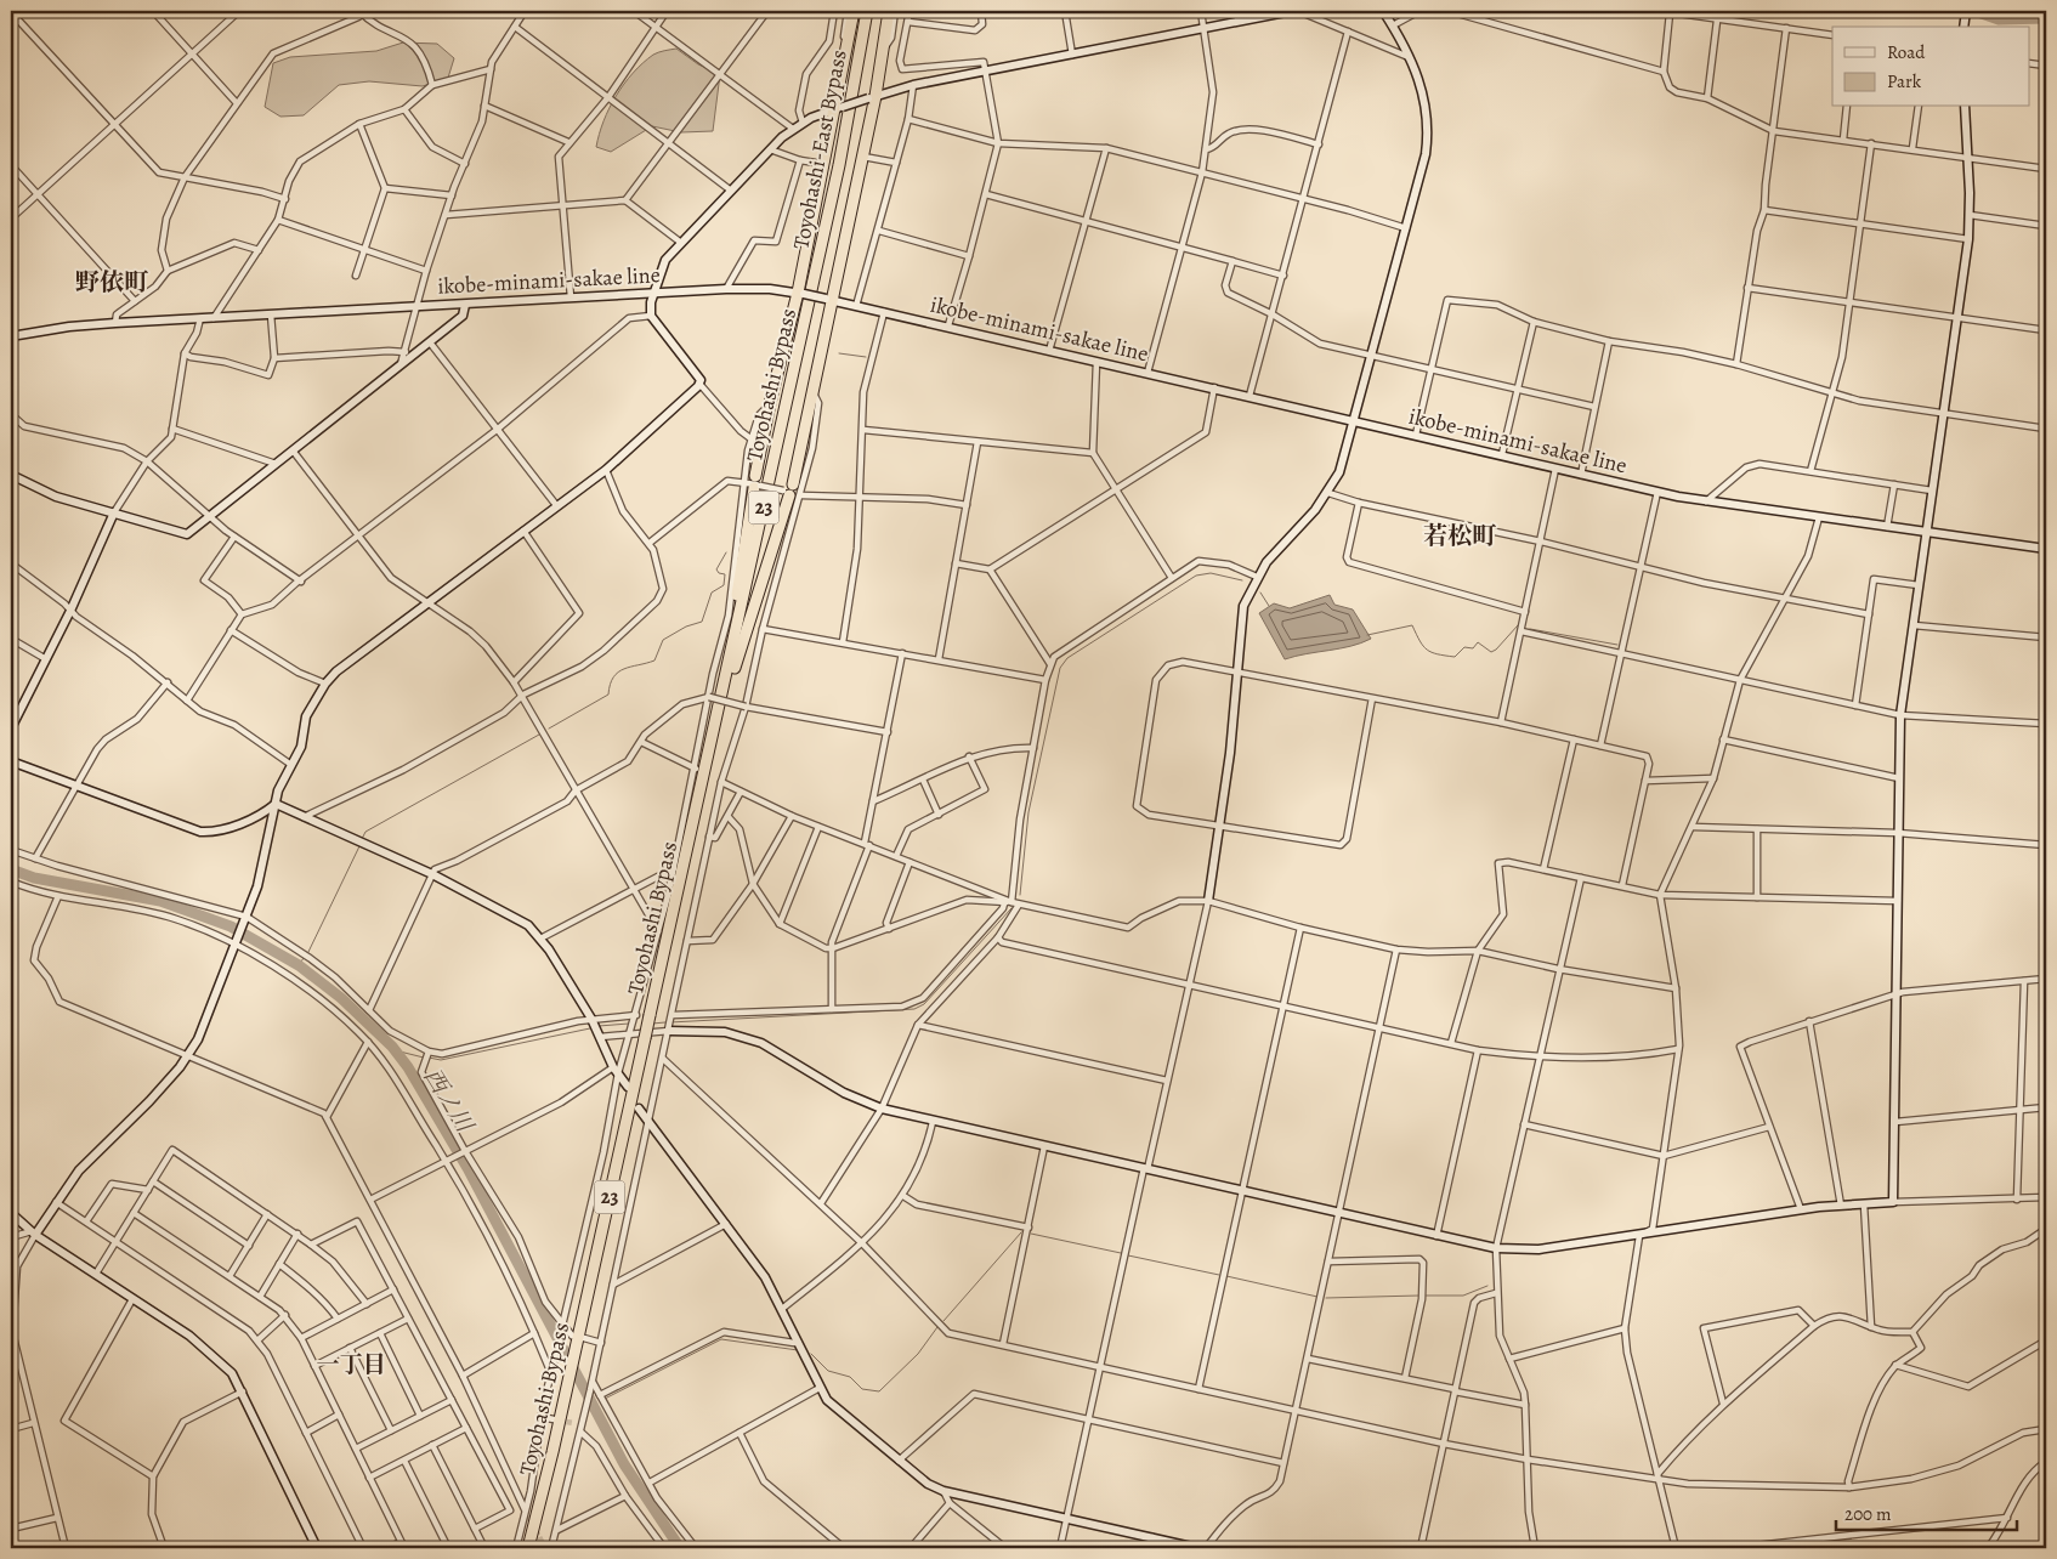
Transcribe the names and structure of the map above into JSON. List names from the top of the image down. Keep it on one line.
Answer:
{"streets":{"highway":["Toyohashi-East Bypass","Toyohashi Bypass","23"],"street":["ikobe-minami-sakae line"]},"crossings":[["Toyohashi-East Bypass","ikobe-minami-sakae line"],["Toyohashi-East Bypass","Toyohashi Bypass"],["Toyohashi-East Bypass","23"],["ikobe-minami-sakae line","Toyohashi Bypass"],["ikobe-minami-sakae line","23"],["Toyohashi Bypass","23"]],"districts":["野依町","若松町","一丁目"],"water":["西ノ川"],"legend":["Road","Park"],"scale_bar":"200 m"}
